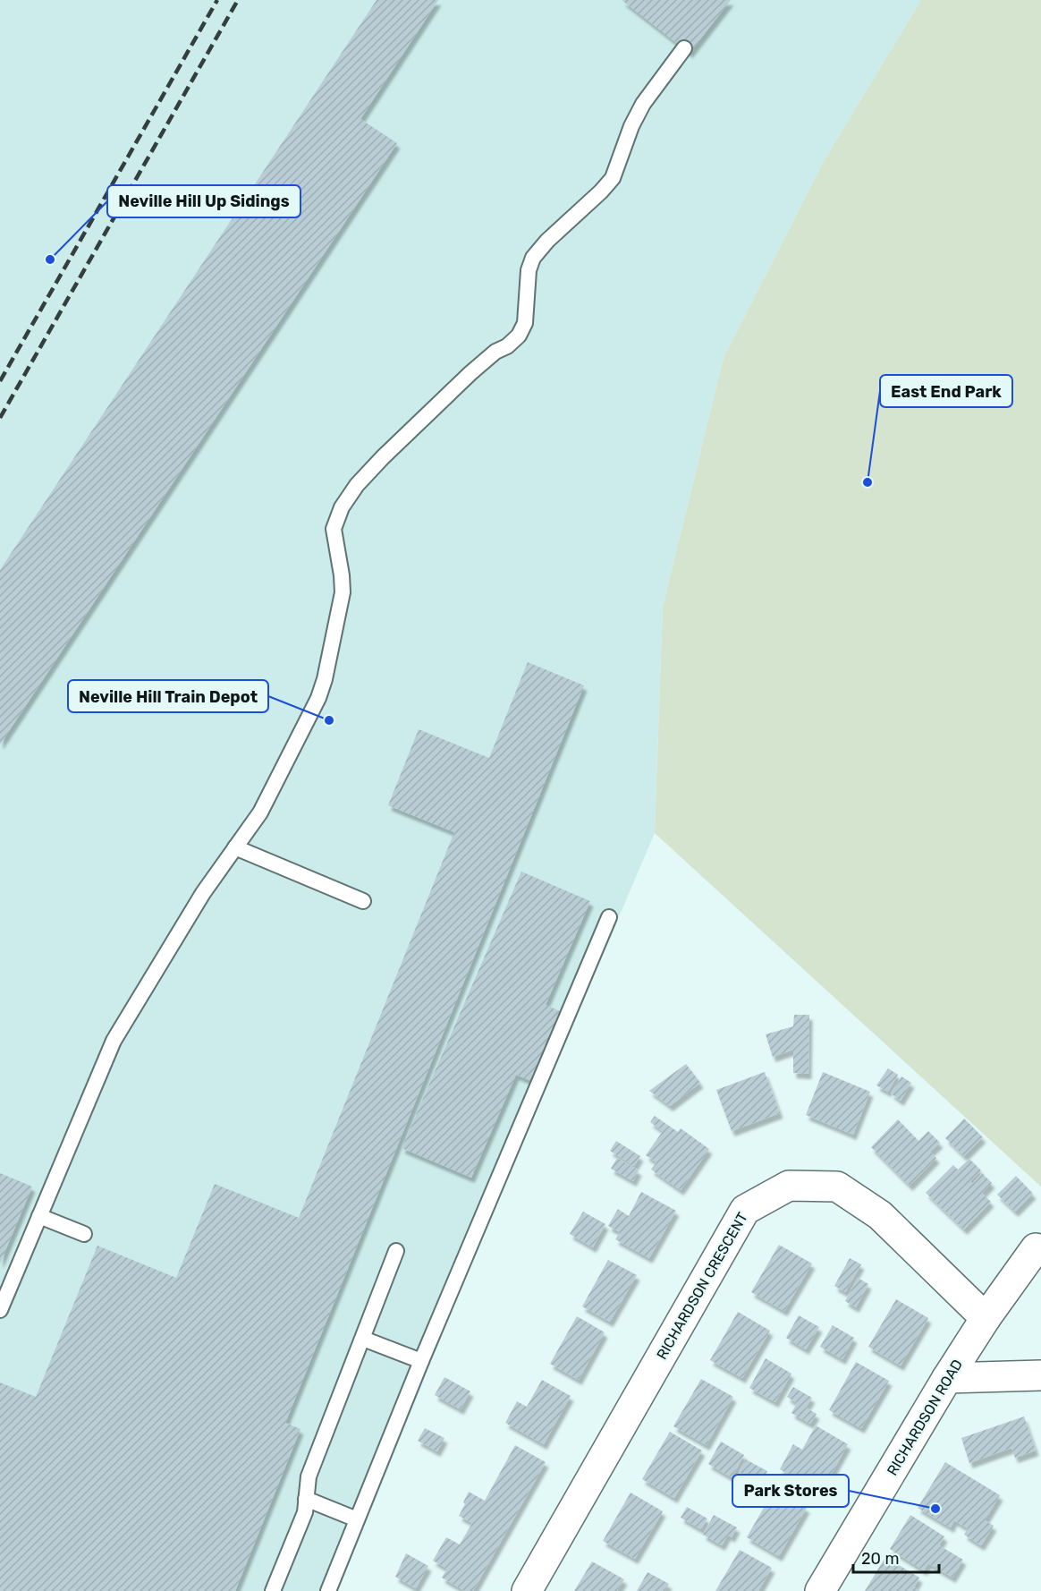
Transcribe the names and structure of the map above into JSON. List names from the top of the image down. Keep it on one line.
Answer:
{"streets":{"street":["RICHARDSON CRESCENT","RICHARDSON ROAD"]},"crossings":[["RICHARDSON CRESCENT","RICHARDSON ROAD"]],"places":["Neville Hill Up Sidings","East End Park","Neville Hill Train Depot","Park Stores"],"scale_bar":"20 m"}
